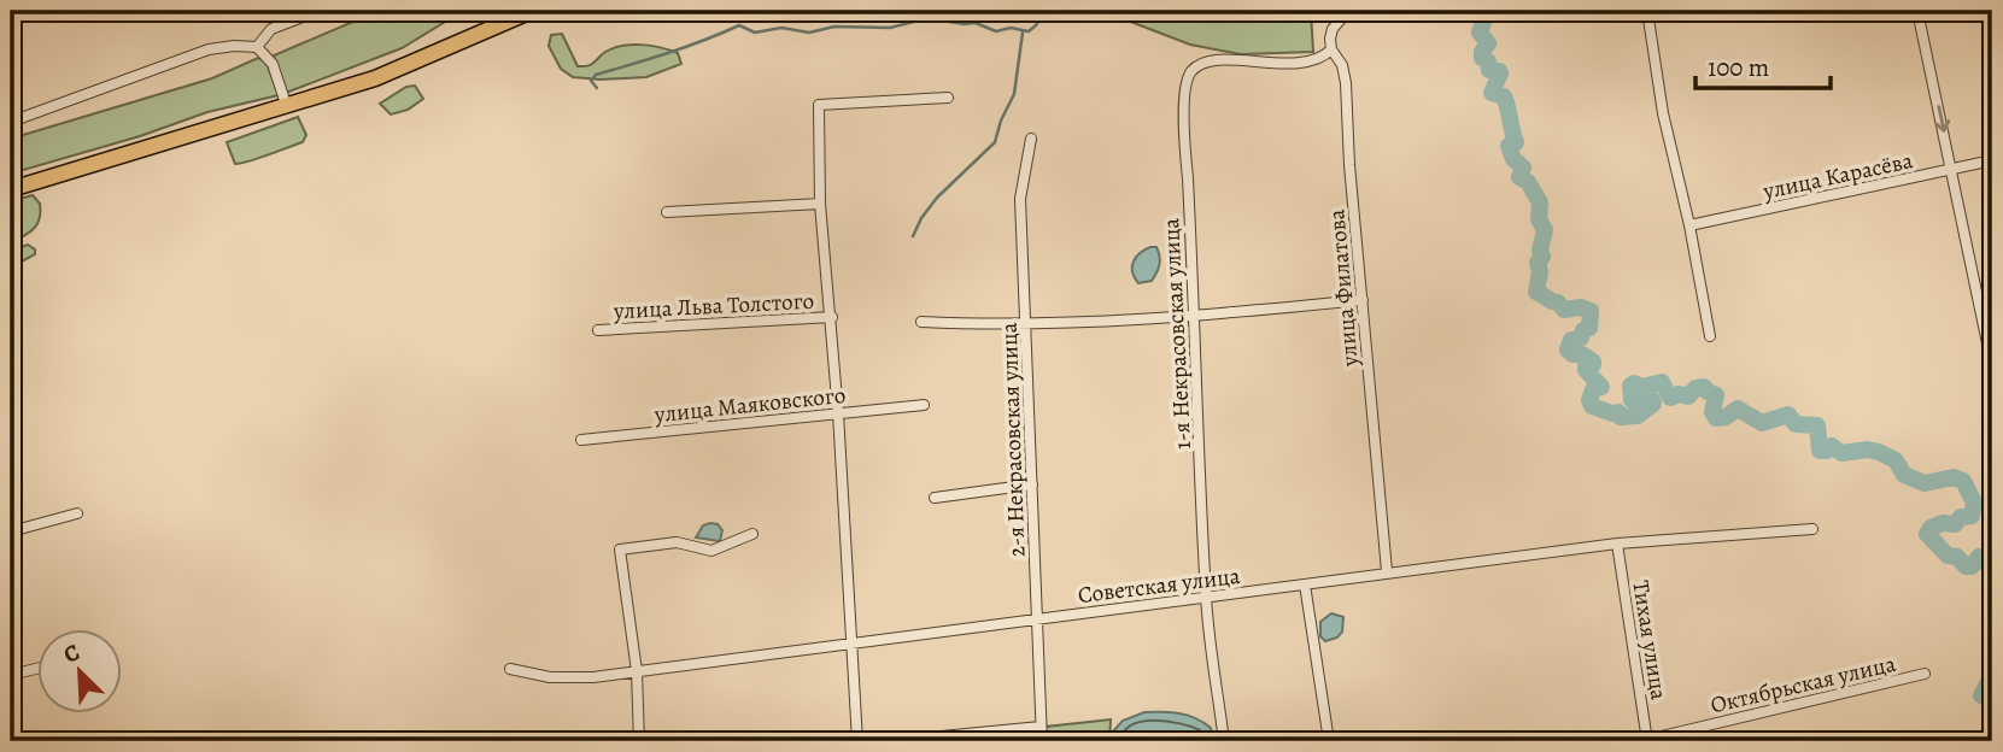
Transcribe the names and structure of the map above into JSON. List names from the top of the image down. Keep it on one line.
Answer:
{"streets":{"street":["улица Карасёва","улица Филатова","улица Льва Толстого","1-я Некрасовская улица","улица Маяковского","2-я Некрасовская улица","Советская улица","Тихая улица","Октябрьская улица"]},"crossings":[["улица Филатова","1-я Некрасовская улица"],["улица Филатова","Советская улица"],["1-я Некрасовская улица","Советская улица"],["2-я Некрасовская улица","Советская улица"],["Советская улица","Тихая улица"],["Тихая улица","Октябрьская улица"]],"scale_bar":"100 m","north":"top left"}
